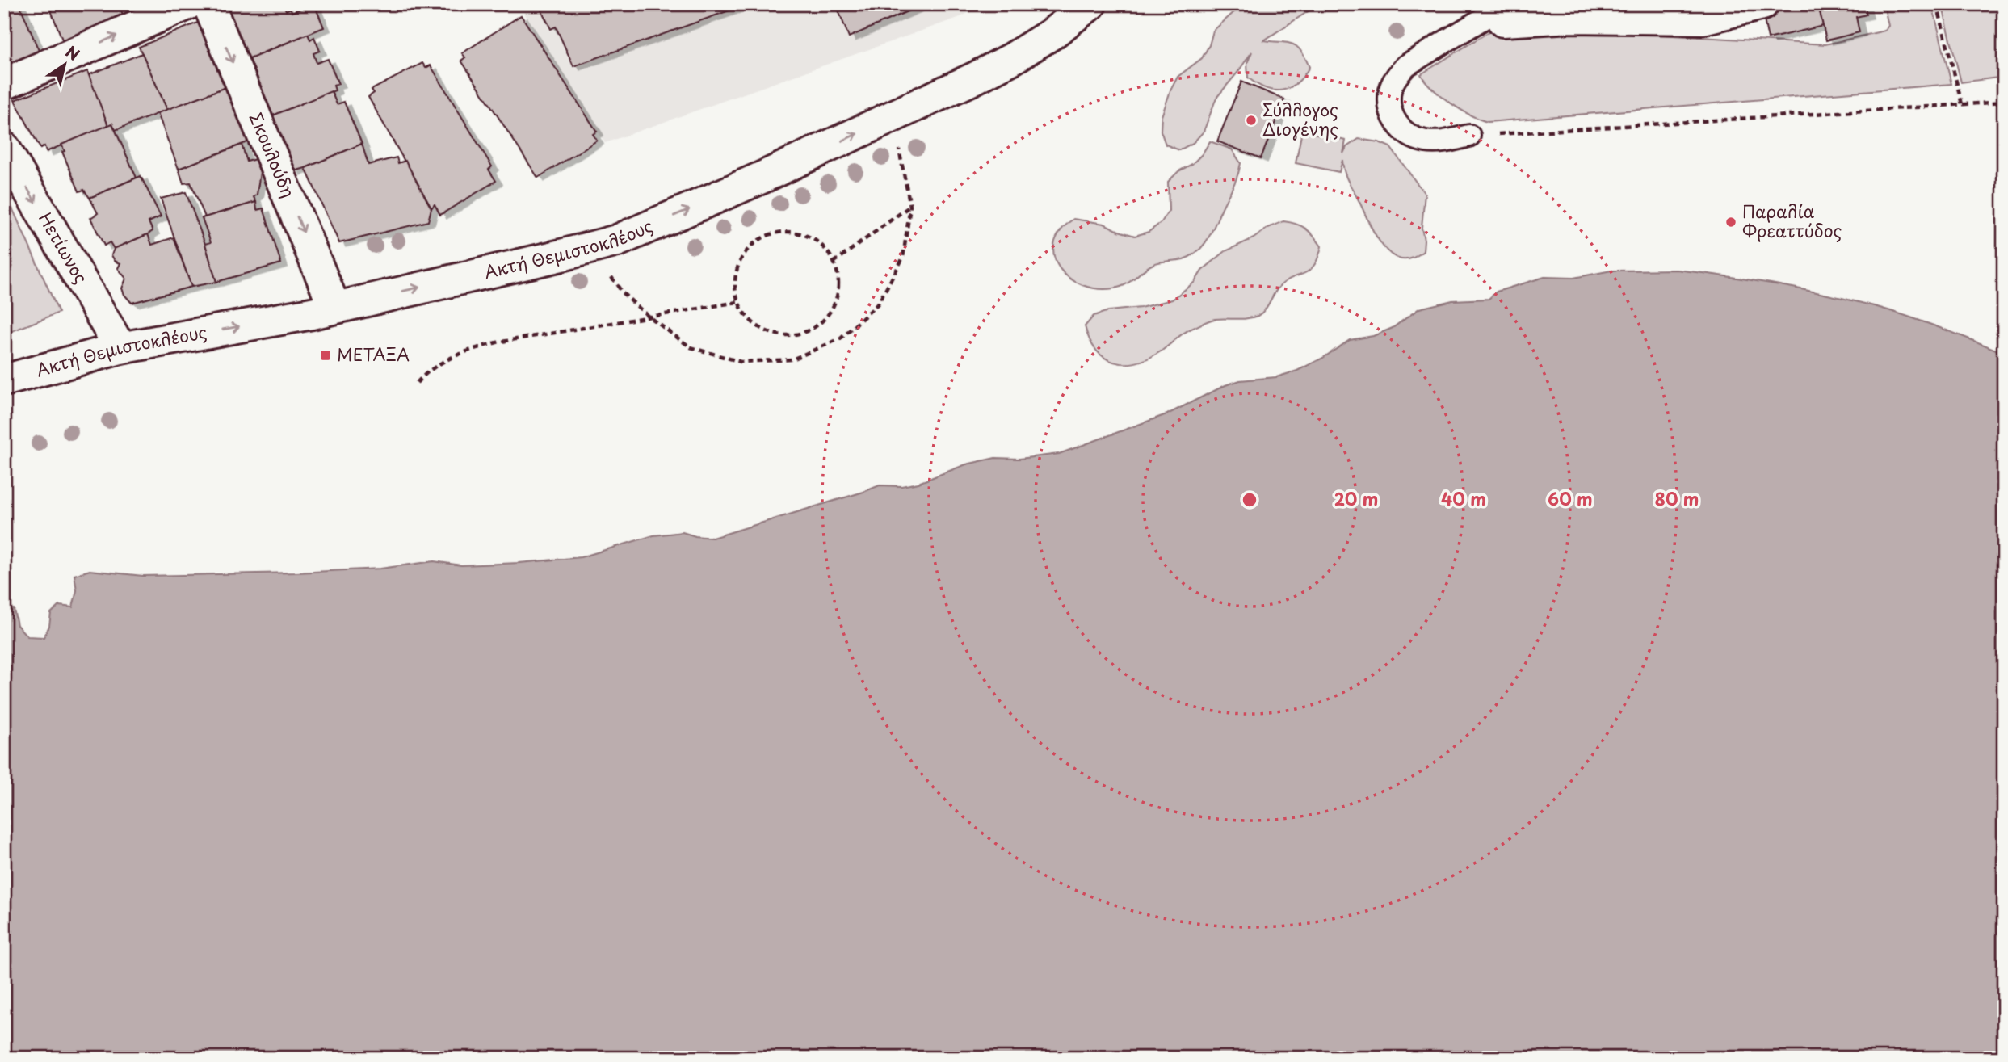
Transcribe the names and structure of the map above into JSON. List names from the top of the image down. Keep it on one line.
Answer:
{"streets":{"main road":["Σκουλούδη","Ηετίωνος","Ακτή Θεμιστοκλέους"]},"crossings":[["Σκουλούδη","Ακτή Θεμιστοκλέους"],["Ηετίωνος","Ακτή Θεμιστοκλέους"]],"one_way":["Σκουλούδη","Ηετίωνος","Ακτή Θεμιστοκλέους"],"places":{"other":["Σύλλογος Διογένης","Παραλία Φρεαττύδος"],"transit":["ΜΕΤΑΞΑ"]},"north":"top right","rings":["20 m","40 m","60 m","80 m"]}
